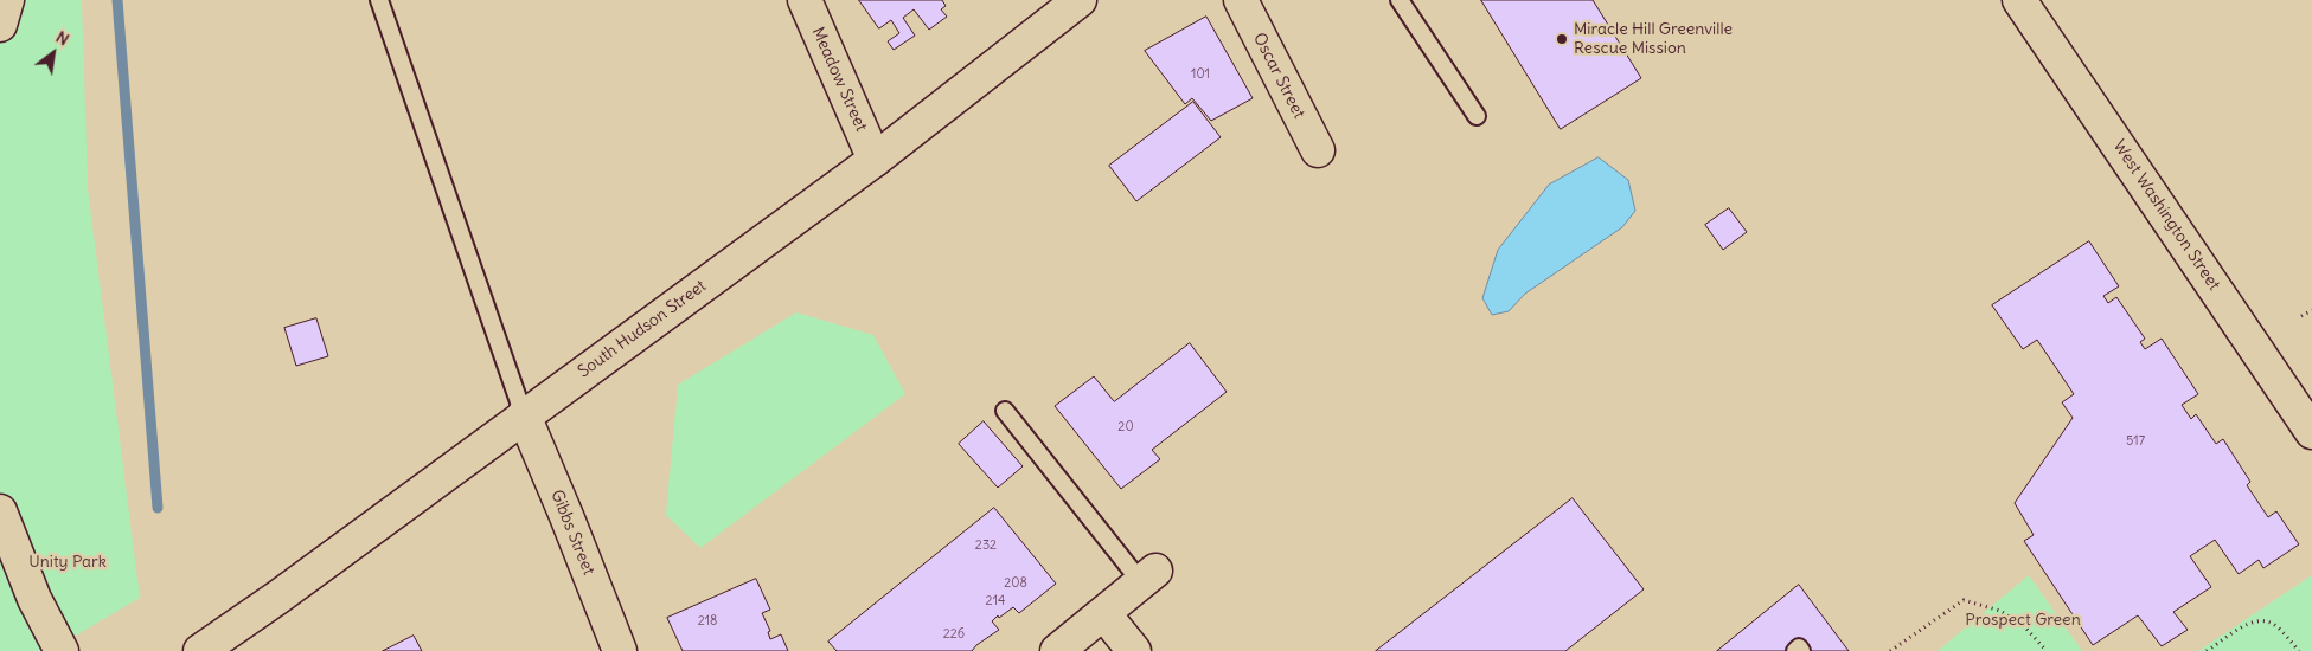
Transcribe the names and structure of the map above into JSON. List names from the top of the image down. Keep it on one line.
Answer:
{"streets":{"street":["Oscar Street","Meadow Street","West Washington Street","South Hudson Street","Gibbs Street"]},"crossings":[["Meadow Street","South Hudson Street"],["South Hudson Street","Gibbs Street"]],"parks":["Unity Park","Prospect Green"],"places":["Miracle Hill Greenville Rescue Mission"],"house_numbers":["101","20","517","232","208","214","218","226"],"north":"top right"}
